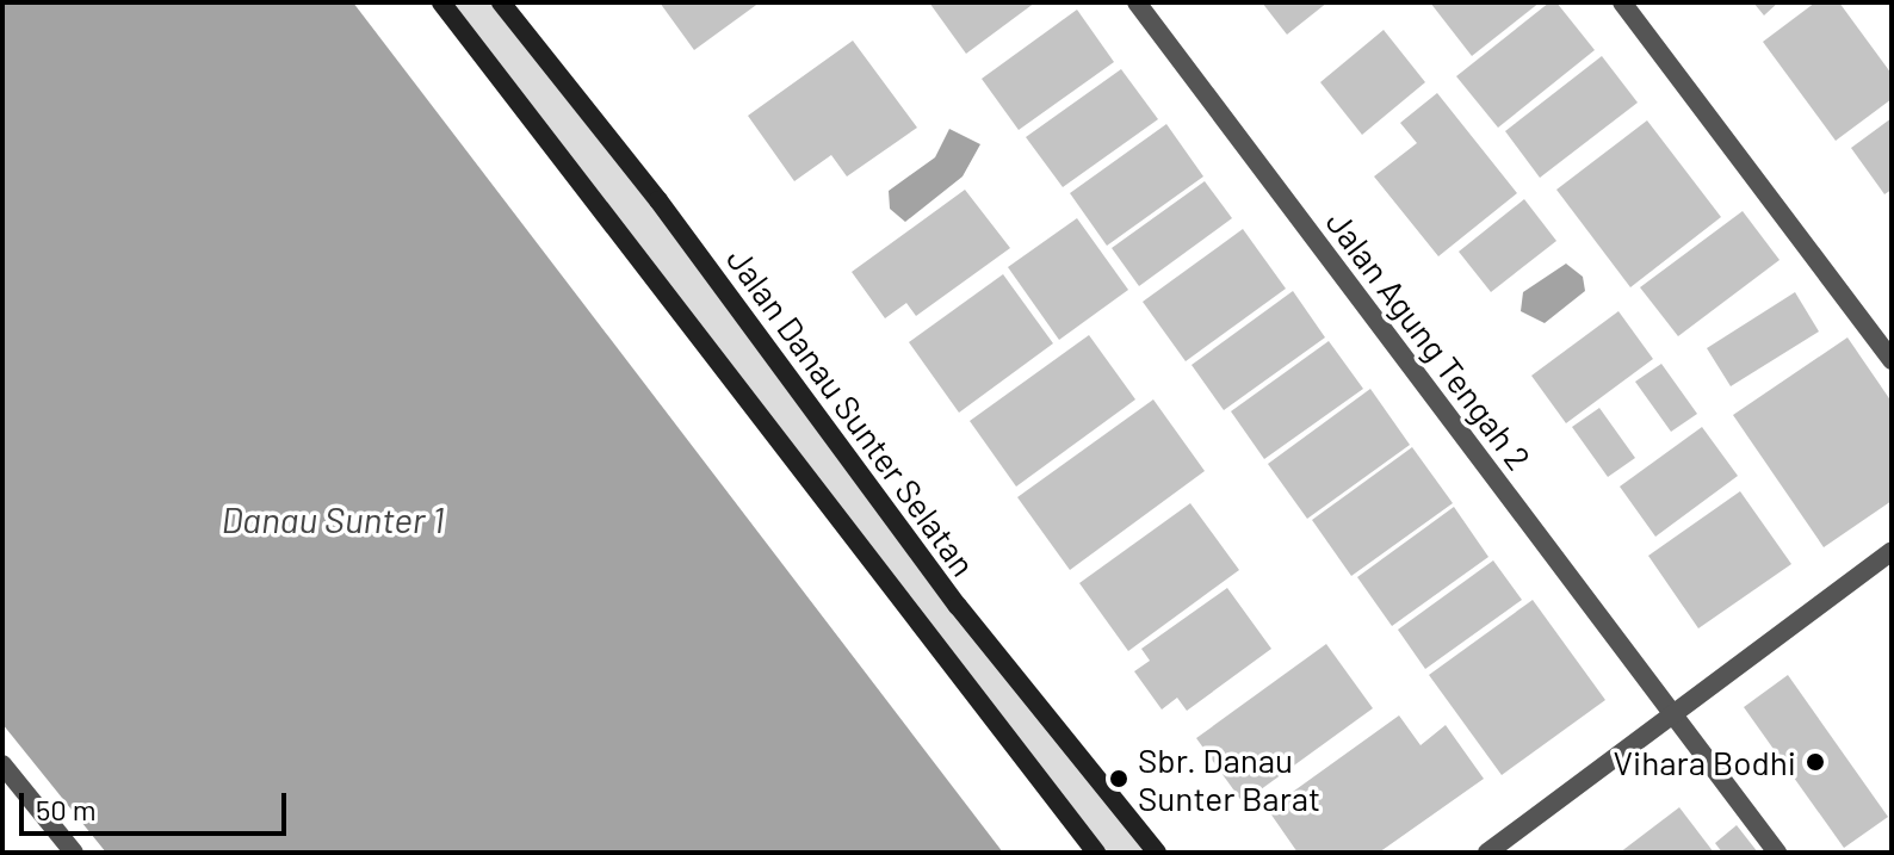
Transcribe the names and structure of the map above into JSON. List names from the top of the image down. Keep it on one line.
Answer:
{"streets":{"street":["Jalan Agung Tengah 2","Jalan Danau Sunter Selatan"]},"water":["Danau Sunter 1"],"places":["Vihara Bodhi","Sbr. Danau Sunter Barat"],"scale_bar":"50 m"}
